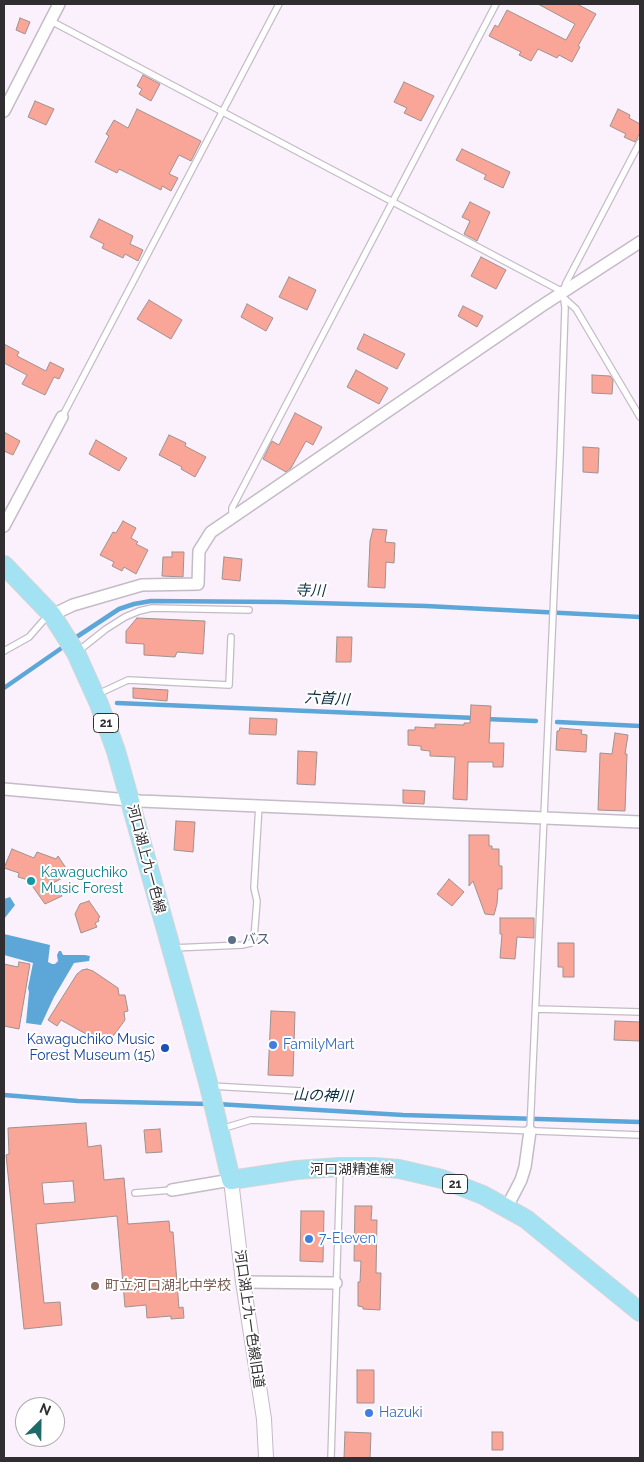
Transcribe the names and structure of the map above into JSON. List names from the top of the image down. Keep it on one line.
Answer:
{"streets":{"main road":["21","河口湖上九一色線","河口湖精進線"],"street":["河口湖上九一色線旧道"]},"crossings":[["河口湖上九一色線","河口湖精進線"],["河口湖上九一色線","河口湖上九一色線旧道"],["河口湖精進線","河口湖上九一色線旧道"]],"water":["寺川","六首川","山の神川"],"places":["Kawaguchiko Music Forest","バス","FamilyMart","Kawaguchiko Music Forest Museum (15)","7-Eleven","町立河口湖北中学校","Hazuki"],"north":"top right"}
